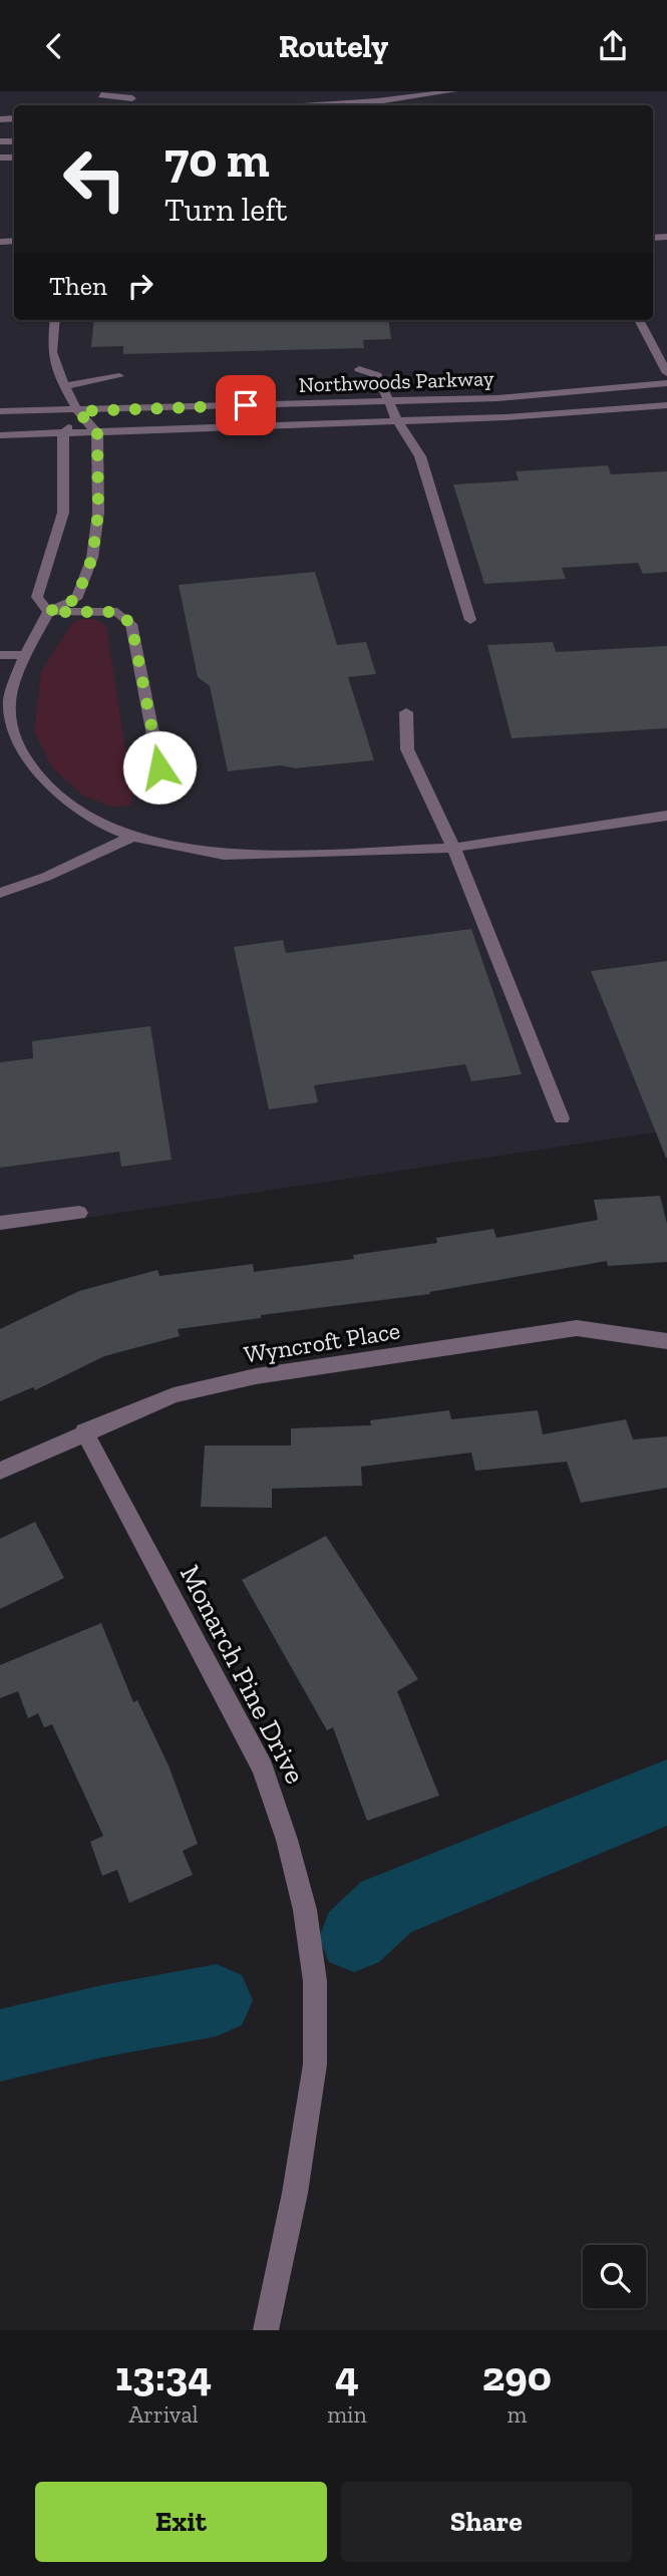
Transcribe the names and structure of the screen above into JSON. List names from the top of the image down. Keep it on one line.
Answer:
{"streets":{"street":["Northwoods Parkway","Wyncroft Place","Monarch Pine Drive"]},"crossings":[["Wyncroft Place","Monarch Pine Drive"]],"page":{"header":"Routely","turn":["70 m","Turn left"],"then":"Then","eta":["13:34","Arrival","4","min","290","m"],"buttons":["Exit","Share"]}}
